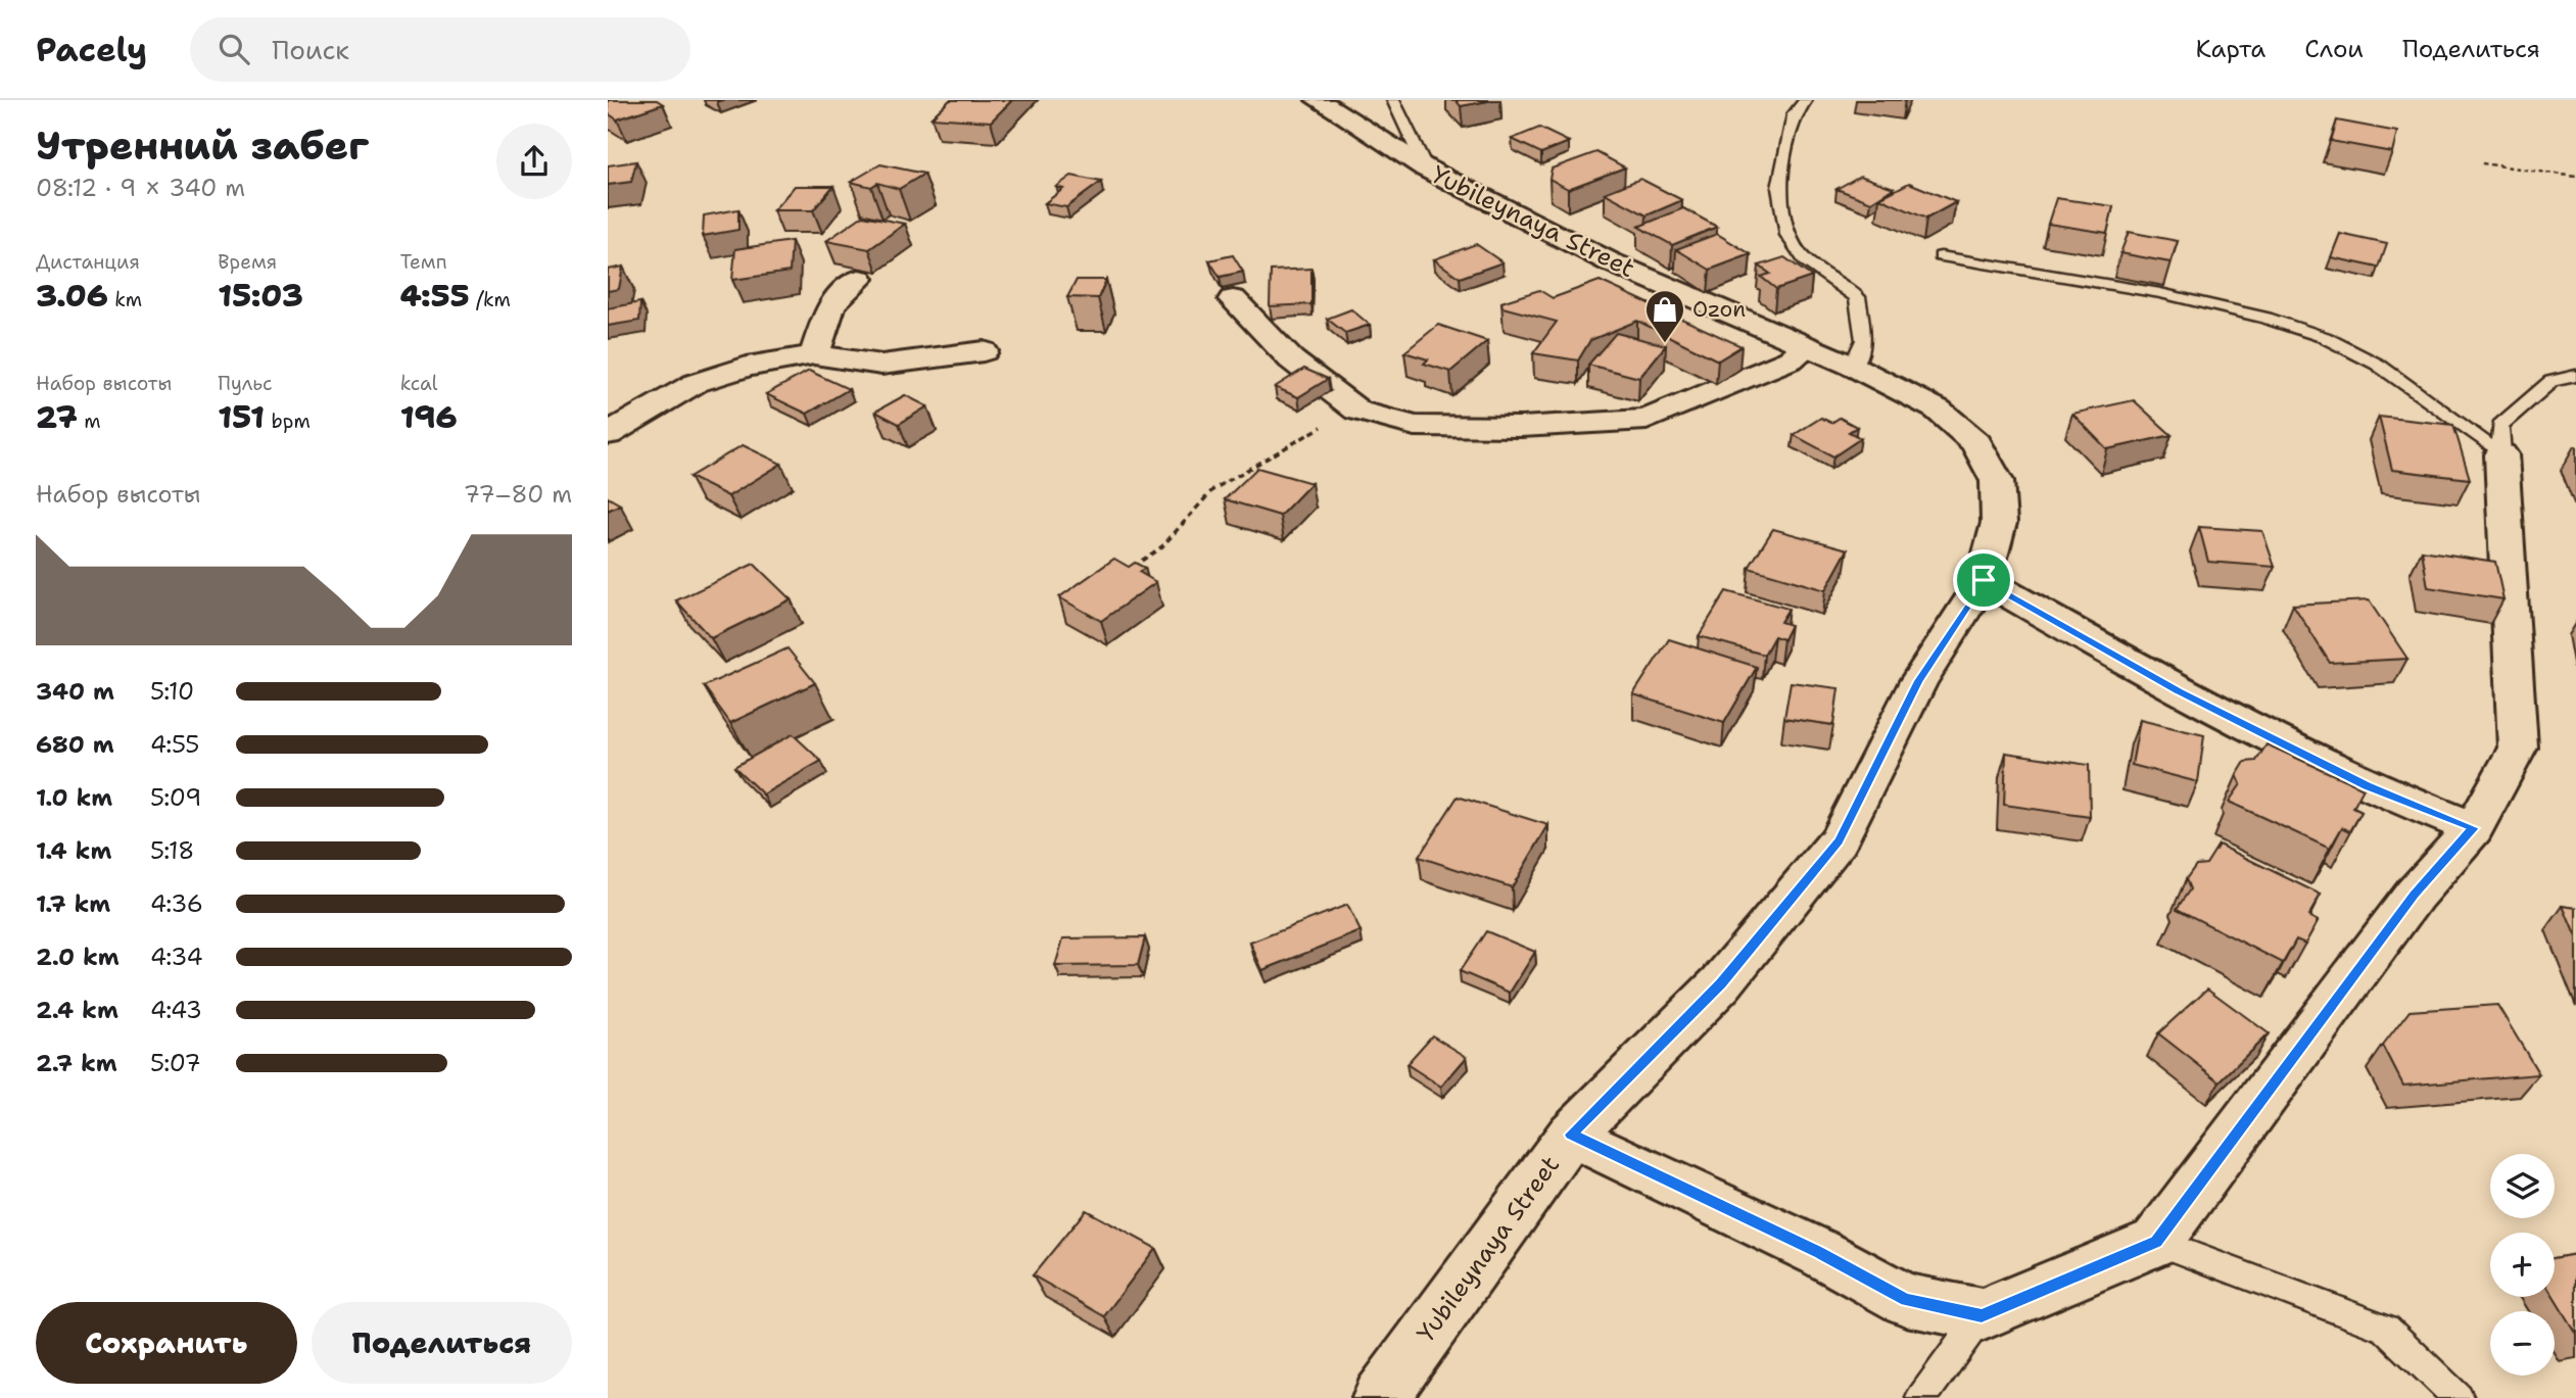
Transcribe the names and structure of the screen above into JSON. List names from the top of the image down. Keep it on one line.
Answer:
{"streets":{"street":["Yubileynaya Street"]},"places":{"shop":["Ozon"]},"page":{"header":"Pacely","search":"Поиск","nav":["Карта","Слои","Поделиться"],"heading":["Утренний забег","08:12 · 9 × 340 m"],"stats":[["Дистанция","3.06 km"],["Время","15:03"],["Темп","4:55 /km"],["Набор высоты","27 m"],["Пульс","151 bpm"],["kcal","196"]],"chart":["Набор высоты","77–80 m"],"list":[{"name":"340 m","note":"5:10"},{"name":"680 m","note":"4:55"},{"name":"1.0 km","note":"5:09"},{"name":"1.4 km","note":"5:18"},{"name":"1.7 km","note":"4:36"},{"name":"2.0 km","note":"4:34"},{"name":"2.4 km","note":"4:43"},{"name":"2.7 km","note":"5:07"}],"map_buttons":["+","−"],"buttons":["Сохранить","Поделиться"]}}
